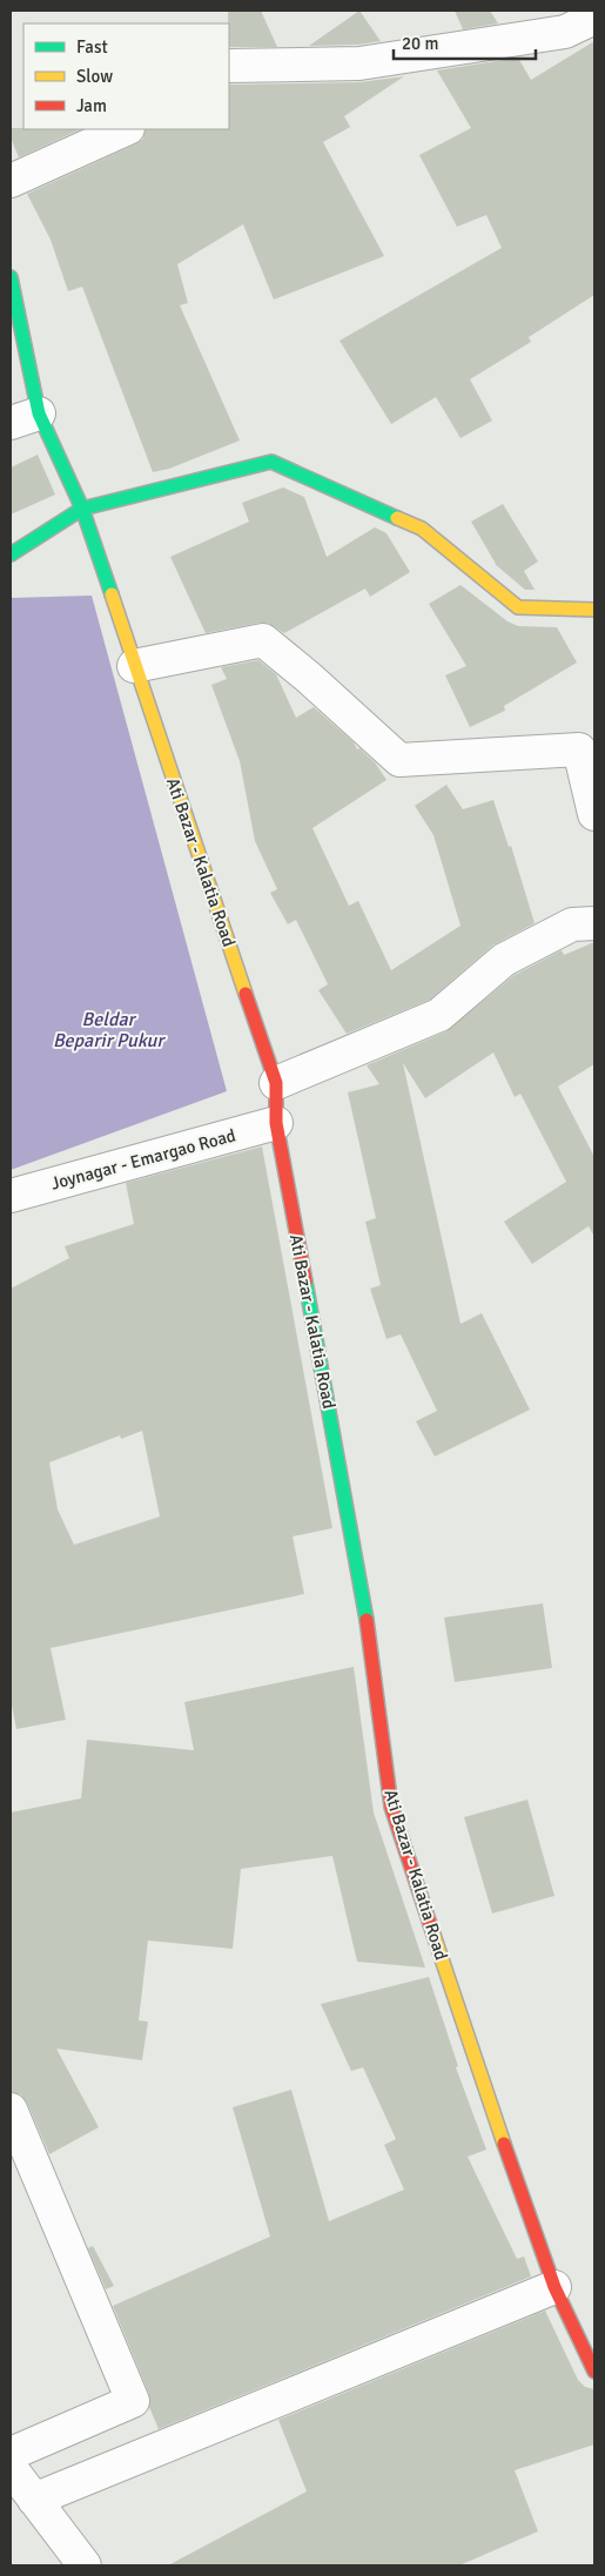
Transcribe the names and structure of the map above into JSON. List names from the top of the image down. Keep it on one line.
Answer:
{"streets":{"main road":["Ati Bazar - Kalatia Road"],"street":["Joynagar - Emargao Road"]},"crossings":[["Ati Bazar - Kalatia Road","Joynagar - Emargao Road"]],"water":["Beldar Beparir Pukur"],"legend":["Fast","Slow","Jam"],"scale_bar":"20 m"}
